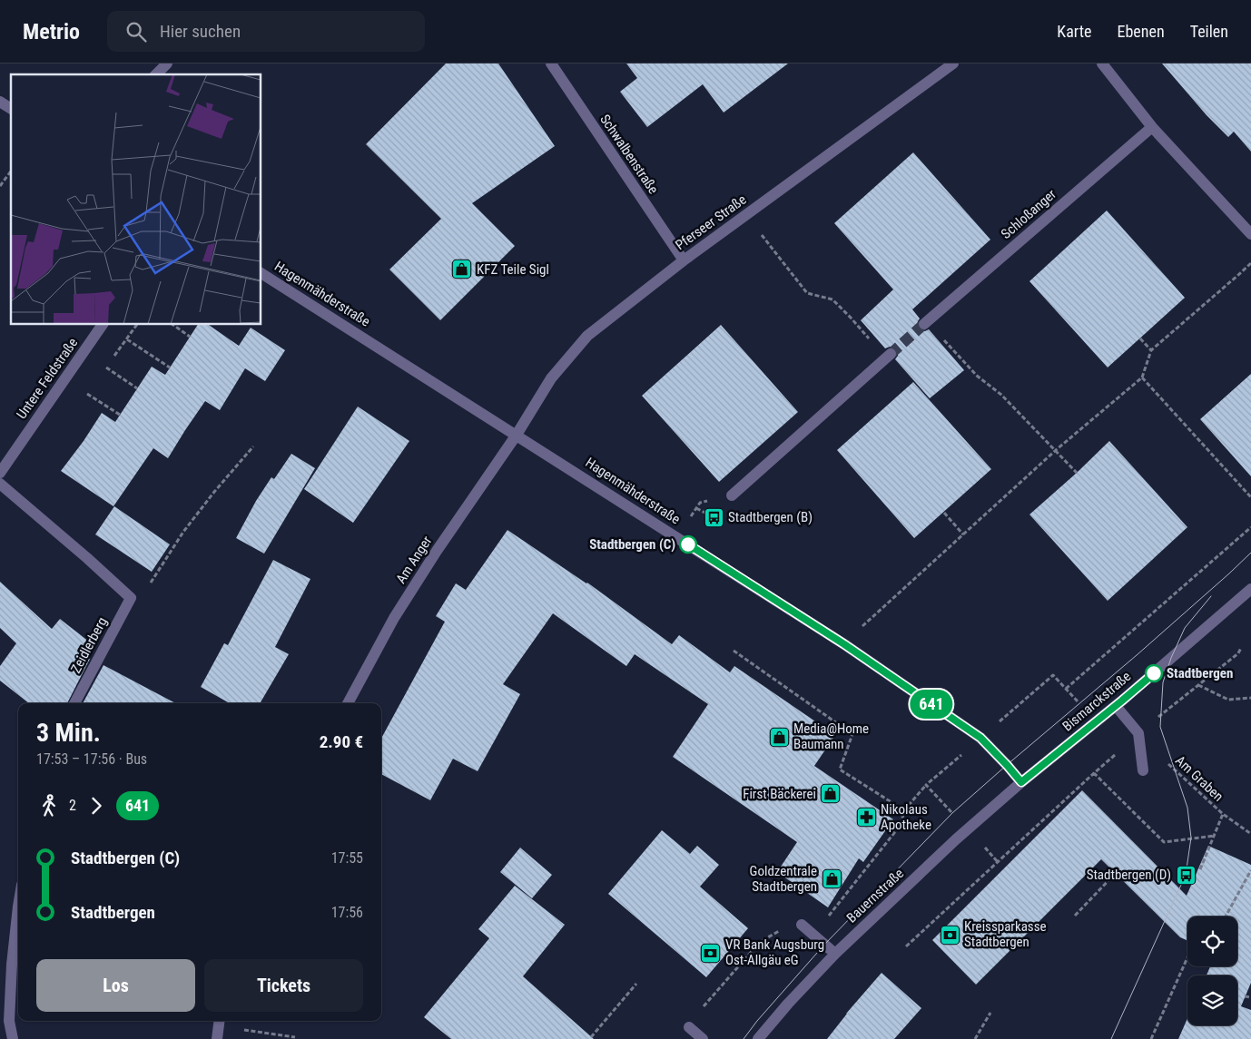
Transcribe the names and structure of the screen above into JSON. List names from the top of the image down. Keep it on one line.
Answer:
{"streets":{"street":["Schwalbenstraße","Schloßanger","Pferseer Straße","Hagenmähderstraße","Untere Feldstraße","Am Anger","Zeidlerberg","Bismarckstraße","Bauernstraße"],"path":["Am Graben"]},"crossings":[["Schwalbenstraße","Pferseer Straße"],["Pferseer Straße","Hagenmähderstraße"],["Pferseer Straße","Am Anger"],["Hagenmähderstraße","Am Anger"],["Hagenmähderstraße","Bismarckstraße"],["Hagenmähderstraße","Bauernstraße"],["Bismarckstraße","Bauernstraße"]],"places":{"shop":["KFZ Teile Sigl","Media@Home Baumann","First Bäckerei","Goldzentrale Stadtbergen"],"bus stop":["Stadtbergen (B)","Stadtbergen (D)"],"other":["Stadtbergen (C)","Stadtbergen"],"pharmacy":["Nikolaus Apotheke"],"bank":["Kreissparkasse Stadtbergen","VR Bank Augsburg Ost-Allgäu eG"]},"lines":["bus line 641"],"page":{"header":"Metrio","search":"Hier suchen","nav":["Karte","Ebenen","Teilen"],"on_map":"641","heading":["3 Min.","17:53 – 17:56 · Bus","2.90 €"],"legs":["2","641"],"list":[{"name":"Stadtbergen (C)","value":"17:55"},{"name":"Stadtbergen","value":"17:56"}],"buttons":["Los","Tickets"]}}
